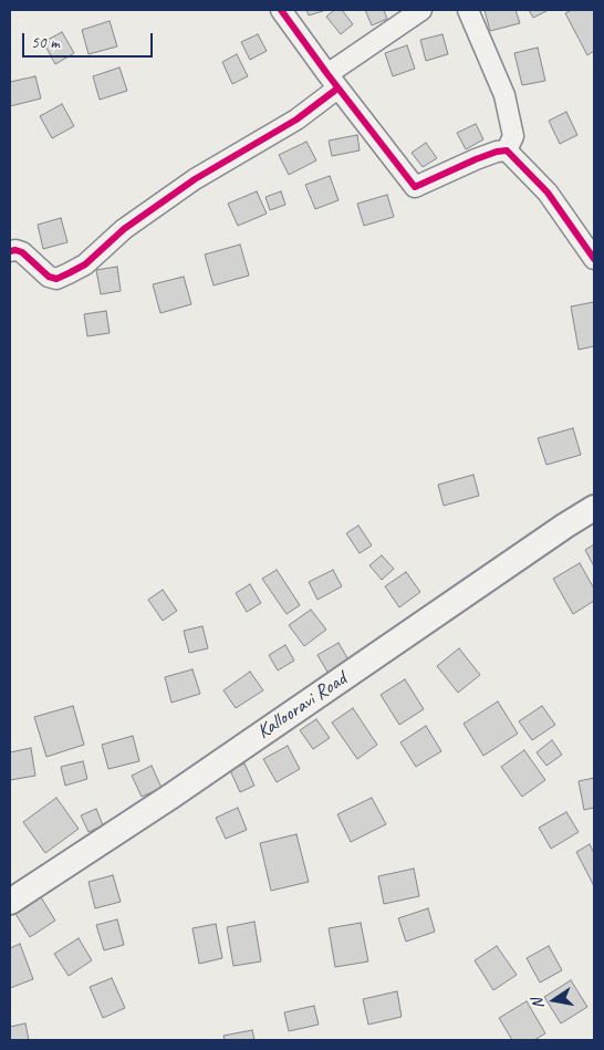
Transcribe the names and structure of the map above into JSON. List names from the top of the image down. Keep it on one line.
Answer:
{"streets":{"main road":["Kallooravi Road"]},"scale_bar":"50 m","north":"left"}
